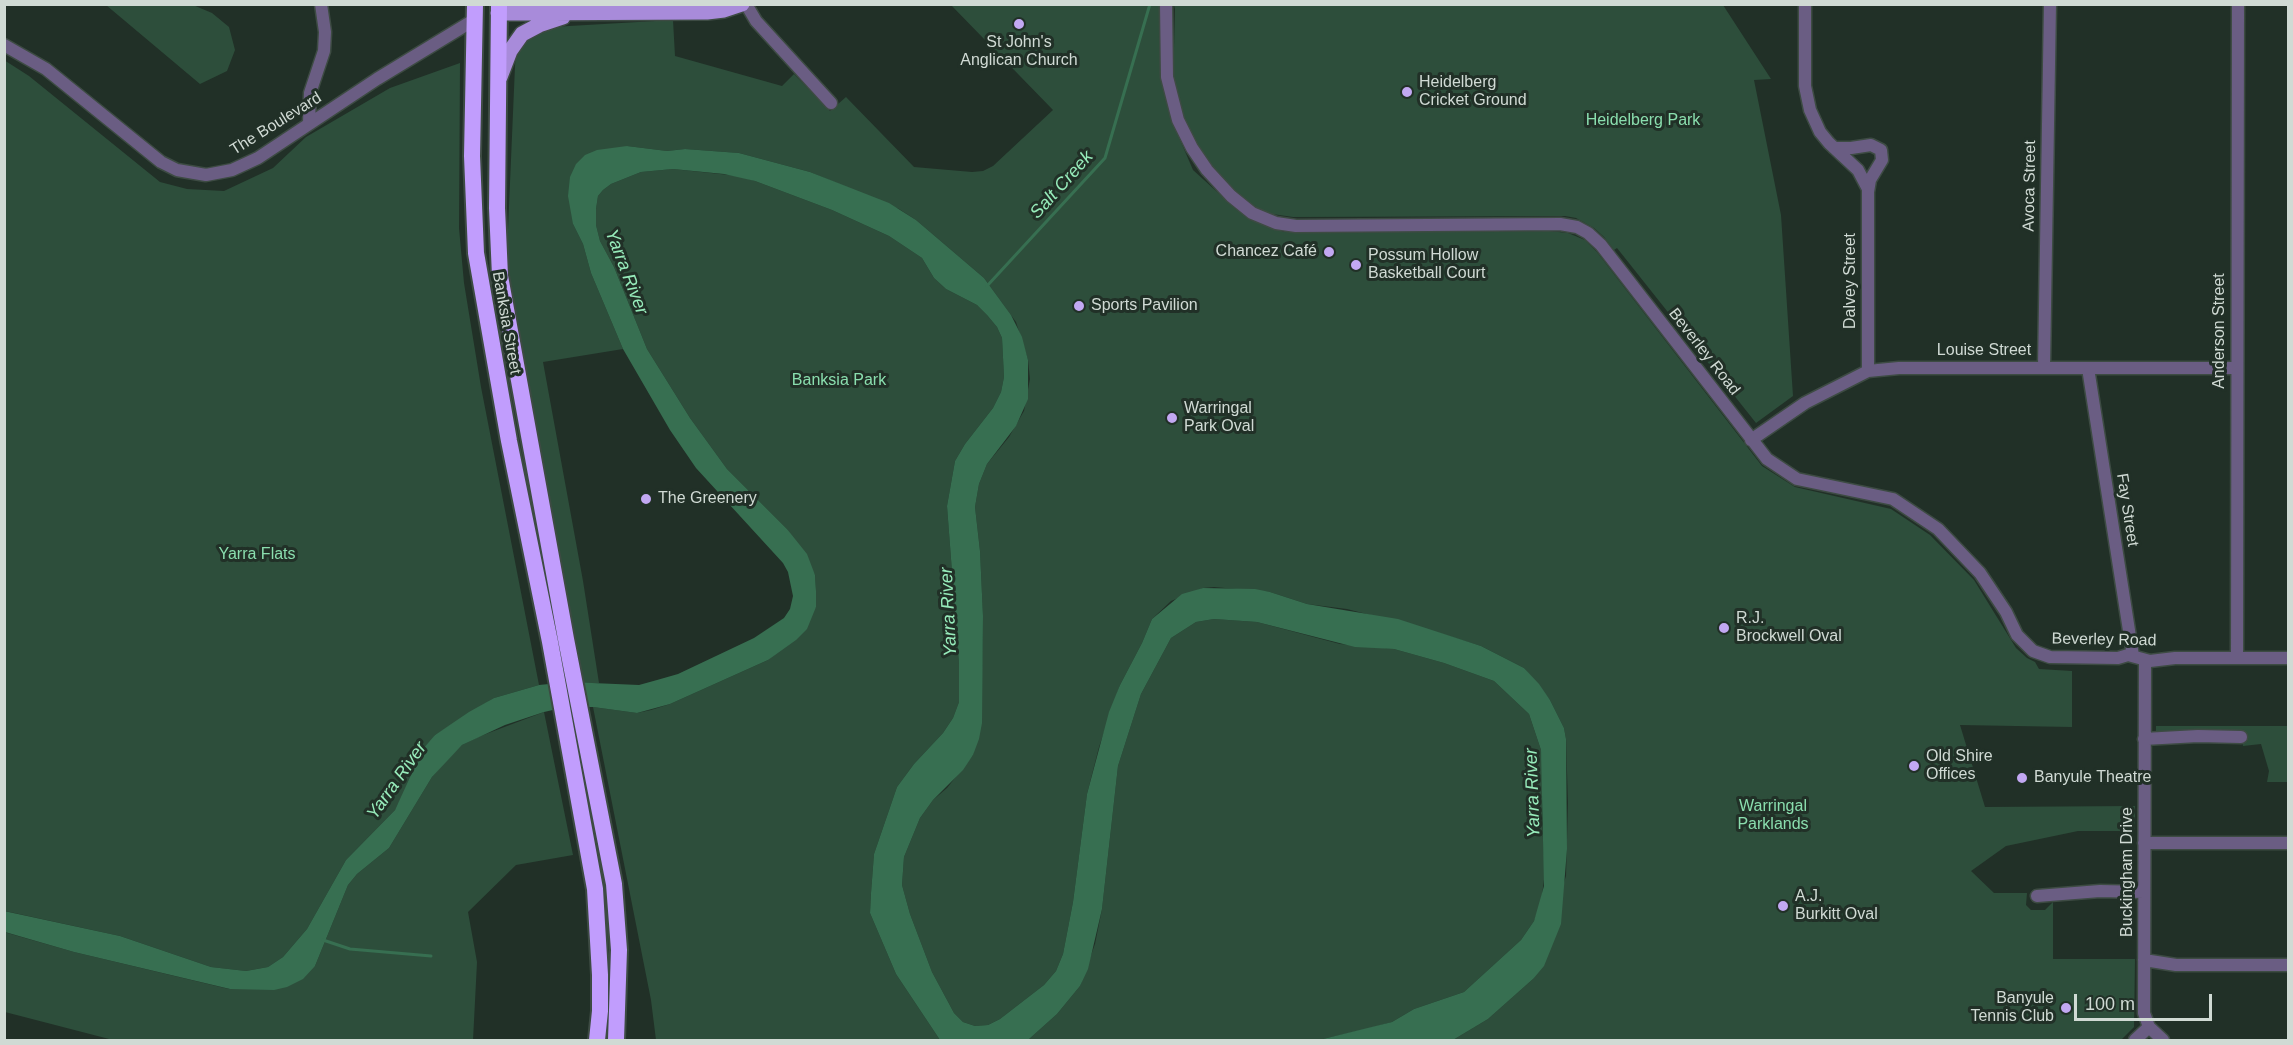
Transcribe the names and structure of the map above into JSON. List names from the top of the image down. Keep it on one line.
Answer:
{"streets":{"highway":["Banksia Street"],"street":["The Boulevard","Avoca Street","Dalvey Street","Anderson Street","Louise Street","Beverley Road","Fay Street","Buckingham Drive"]},"crossings":[["The Boulevard","Banksia Street"],["Avoca Street","Louise Street"],["Dalvey Street","Louise Street"],["Anderson Street","Louise Street"],["Anderson Street","Beverley Road"],["Louise Street","Beverley Road"],["Louise Street","Fay Street"],["Beverley Road","Fay Street"],["Beverley Road","Buckingham Drive"],["Fay Street","Buckingham Drive"]],"water":["Salt Creek","Yarra River"],"parks":["Heidelberg Park","Banksia Park","Yarra Flats","Warringal Parklands"],"places":["St John's Anglican Church","Heidelberg Cricket Ground","Chancez Café","Possum Hollow Basketball Court","Sports Pavilion","Warringal Park Oval","The Greenery","R.J. Brockwell Oval","Old Shire Offices","Banyule Theatre","A.J. Burkitt Oval","Banyule Tennis Club"],"scale_bar":"100 m"}
